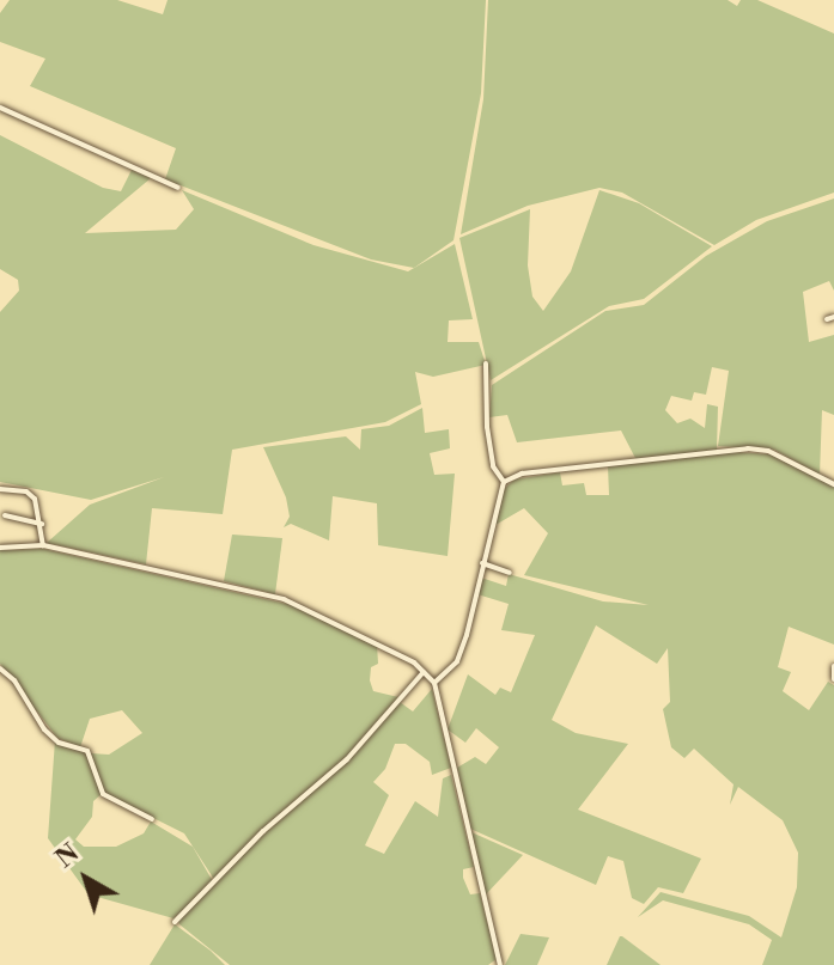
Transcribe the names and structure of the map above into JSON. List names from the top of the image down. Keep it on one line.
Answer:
{"north":"top left"}
